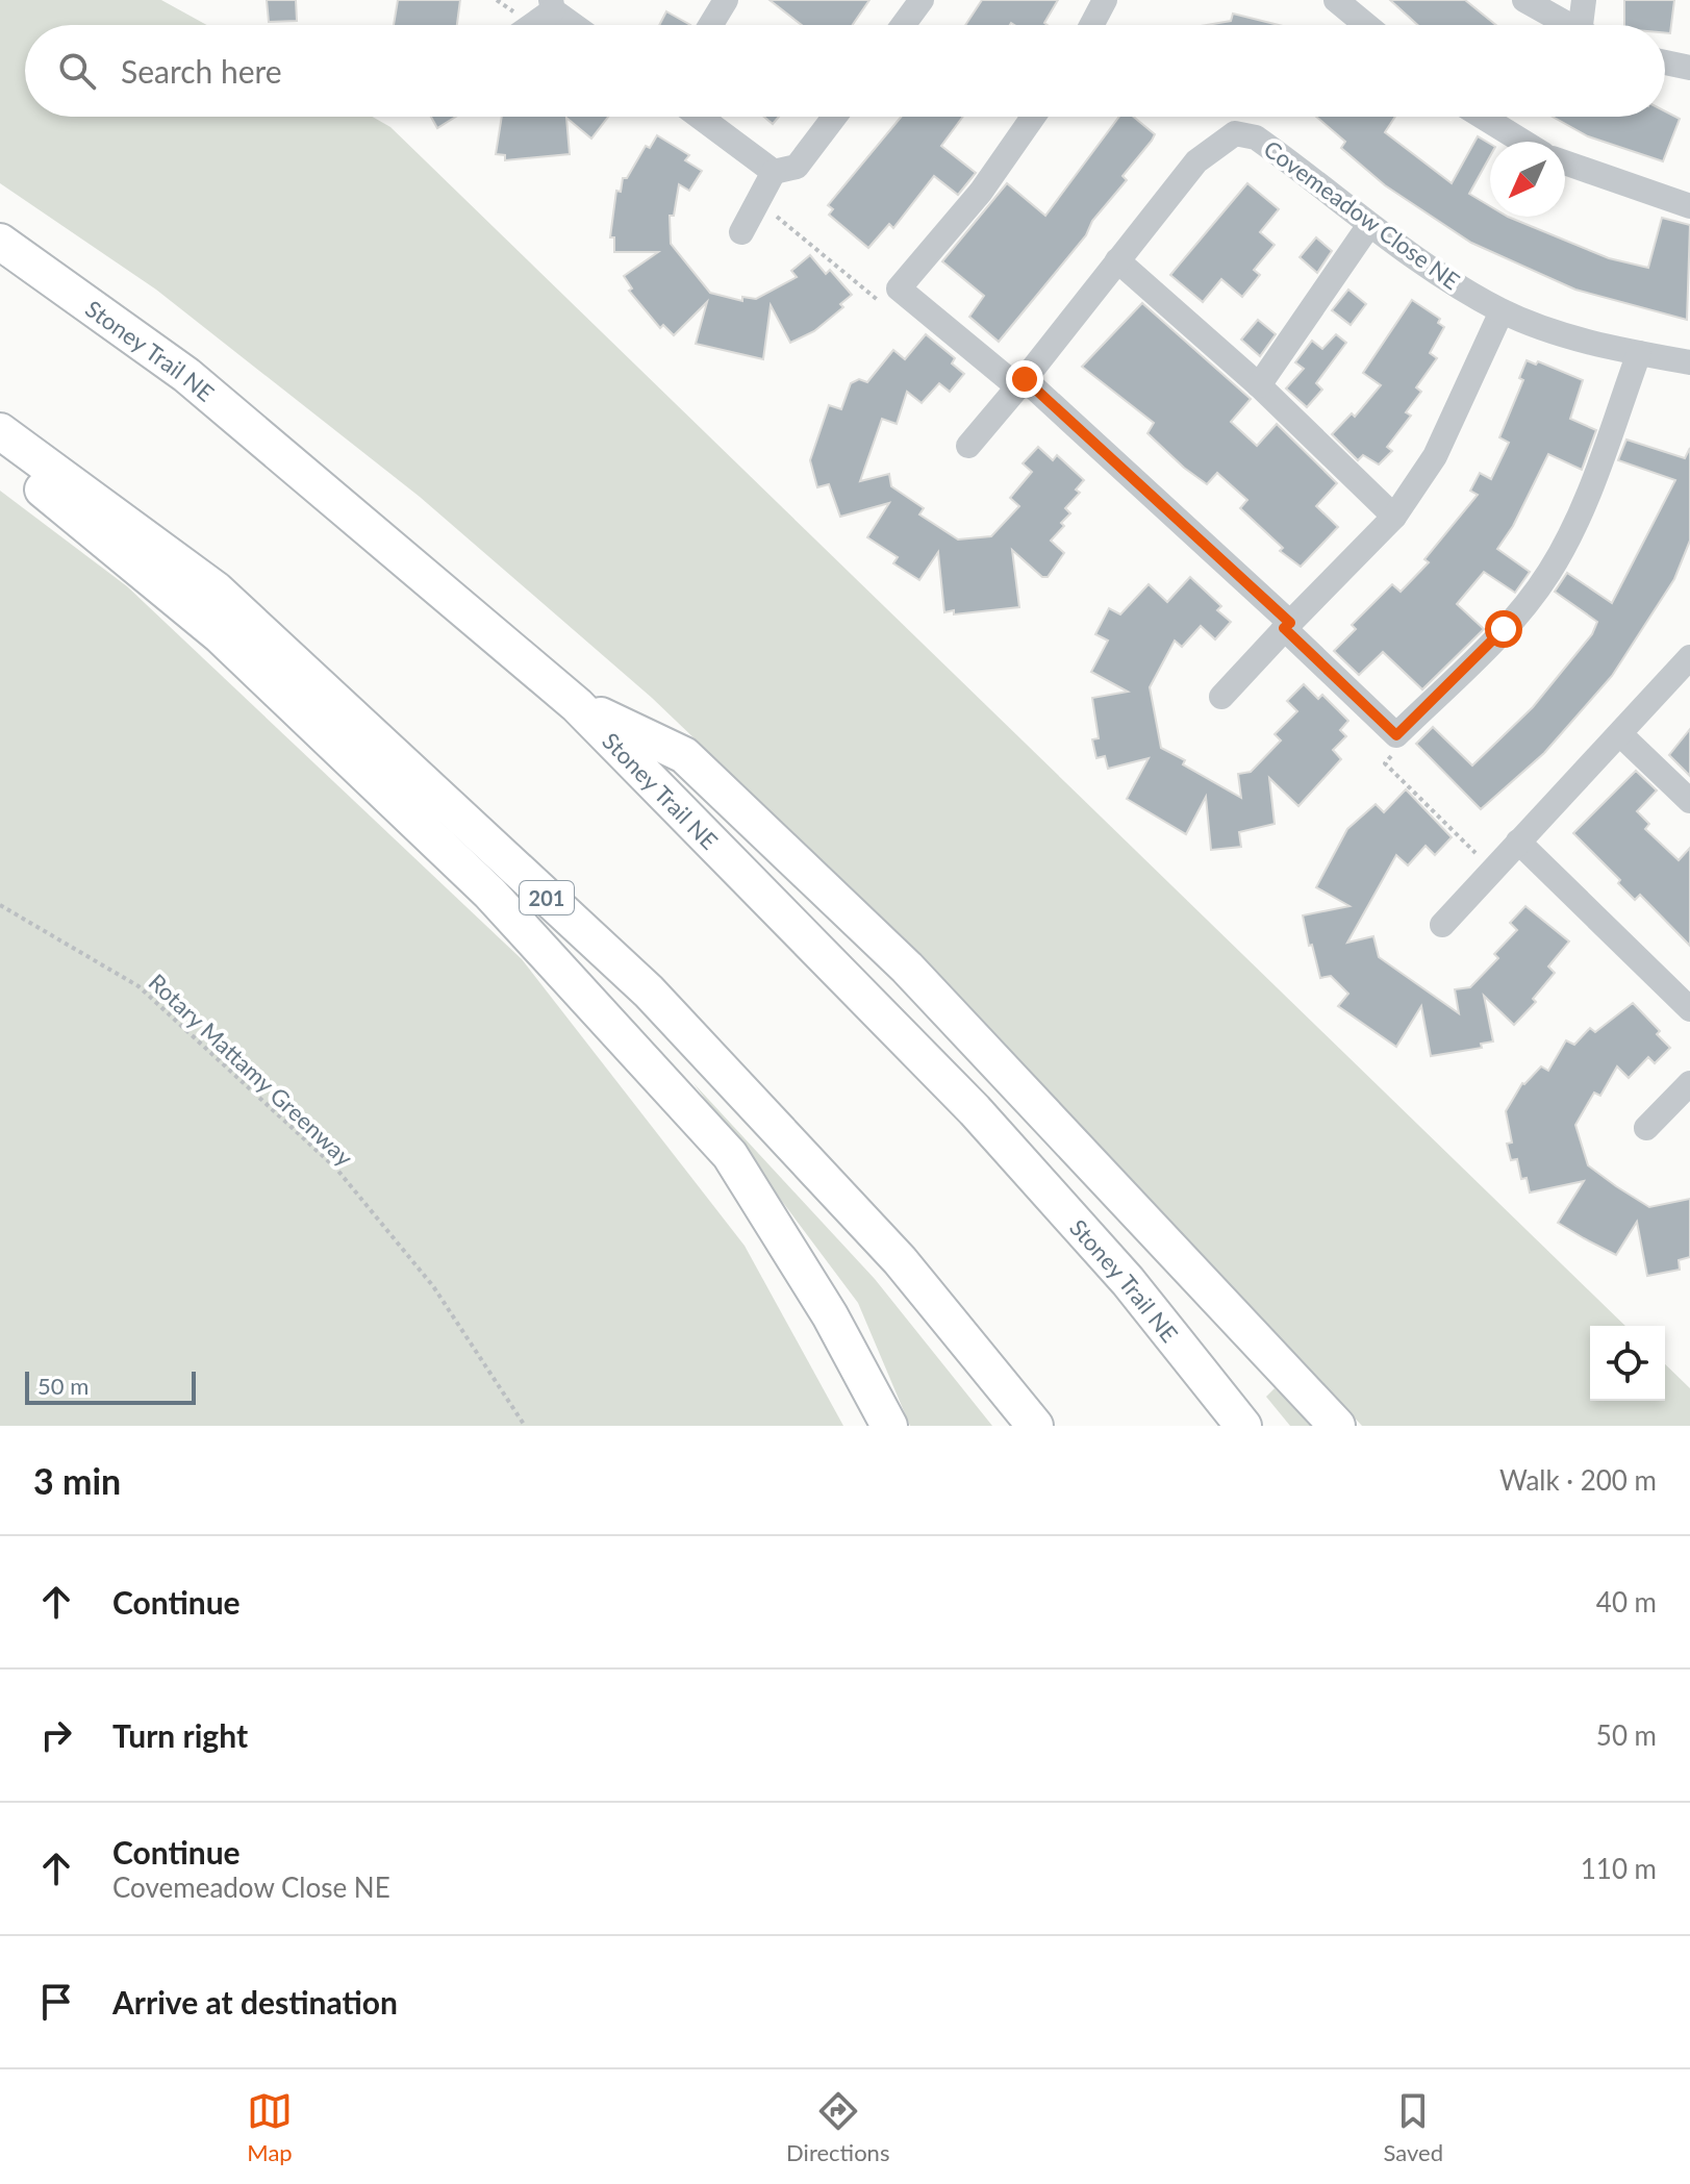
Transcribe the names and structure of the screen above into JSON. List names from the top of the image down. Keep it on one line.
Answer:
{"streets":{"highway":["Stoney Trail NE","201"],"street":["Covemeadow Close NE"],"path":["Rotary Mattamy Greenway"]},"scale_bar":"50 m","north":"bottom left","page":{"search":"Search here","scale":"50 m","heading":["3 min","Walk · 200 m"],"list":[["Continue","40 m"],["Turn right","50 m"],["Continue","Covemeadow Close NE","110 m"],"Arrive at destination"],"nav":["Map","Directions","Saved"]}}
